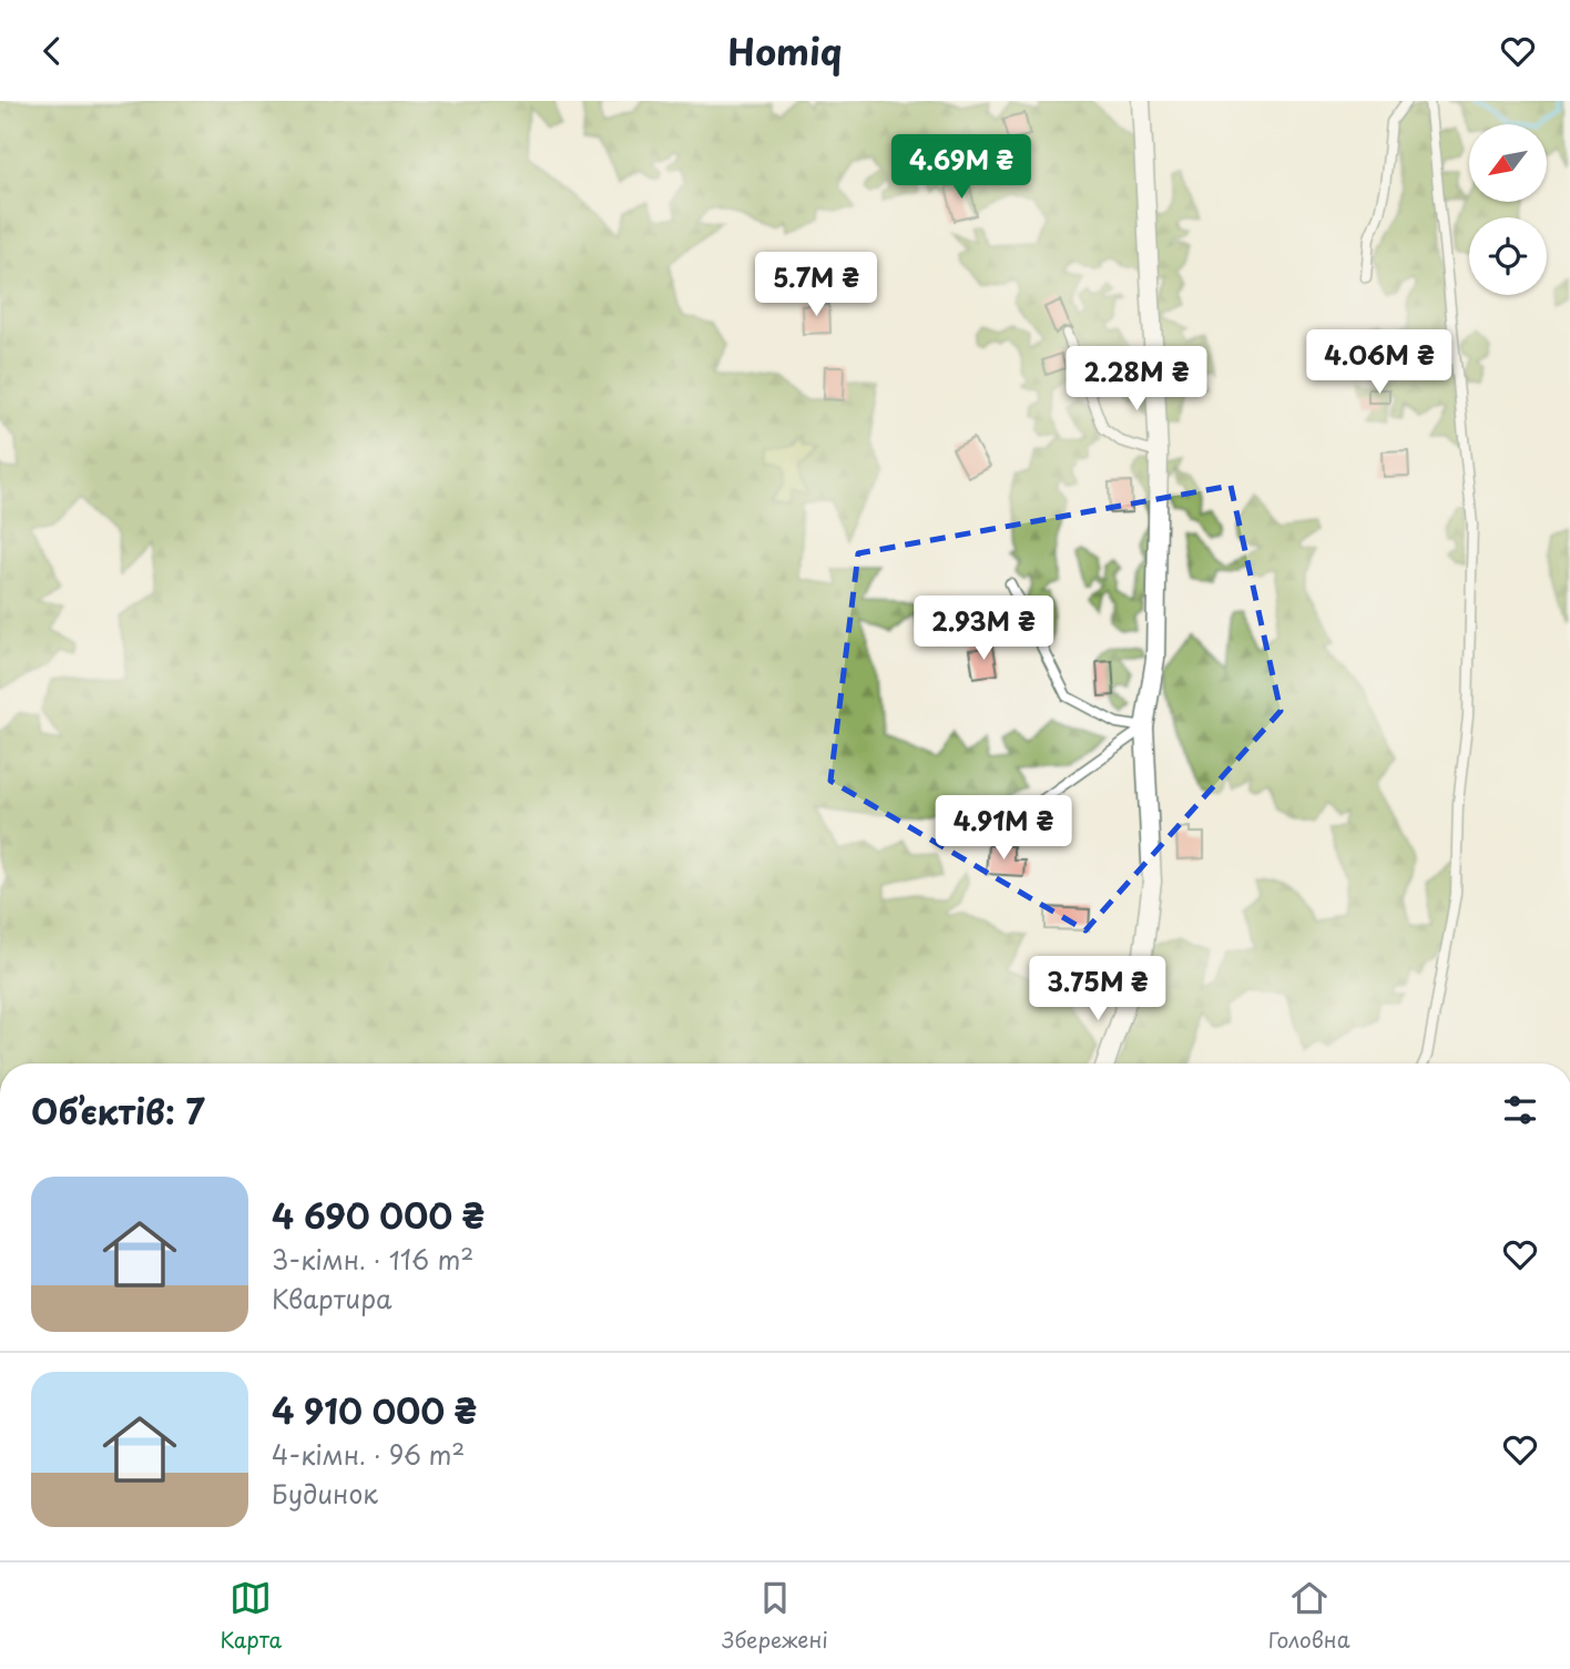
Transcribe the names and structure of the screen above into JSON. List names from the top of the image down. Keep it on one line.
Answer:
{"north":"bottom left","page":{"header":"Homiq","price":["4.69M ₴","5.7M ₴","4.06M ₴","2.28M ₴","2.93M ₴","4.91M ₴","3.75M ₴"],"heading":"Об’єктів: 7","list":[{"name":"4 690 000 ₴","note":"3-кімн. · 116 m² · Квартира"},{"name":"4 910 000 ₴","note":"4-кімн. · 96 m² · Будинок"}],"tabs":["Карта","Збережені","Головна"]}}
